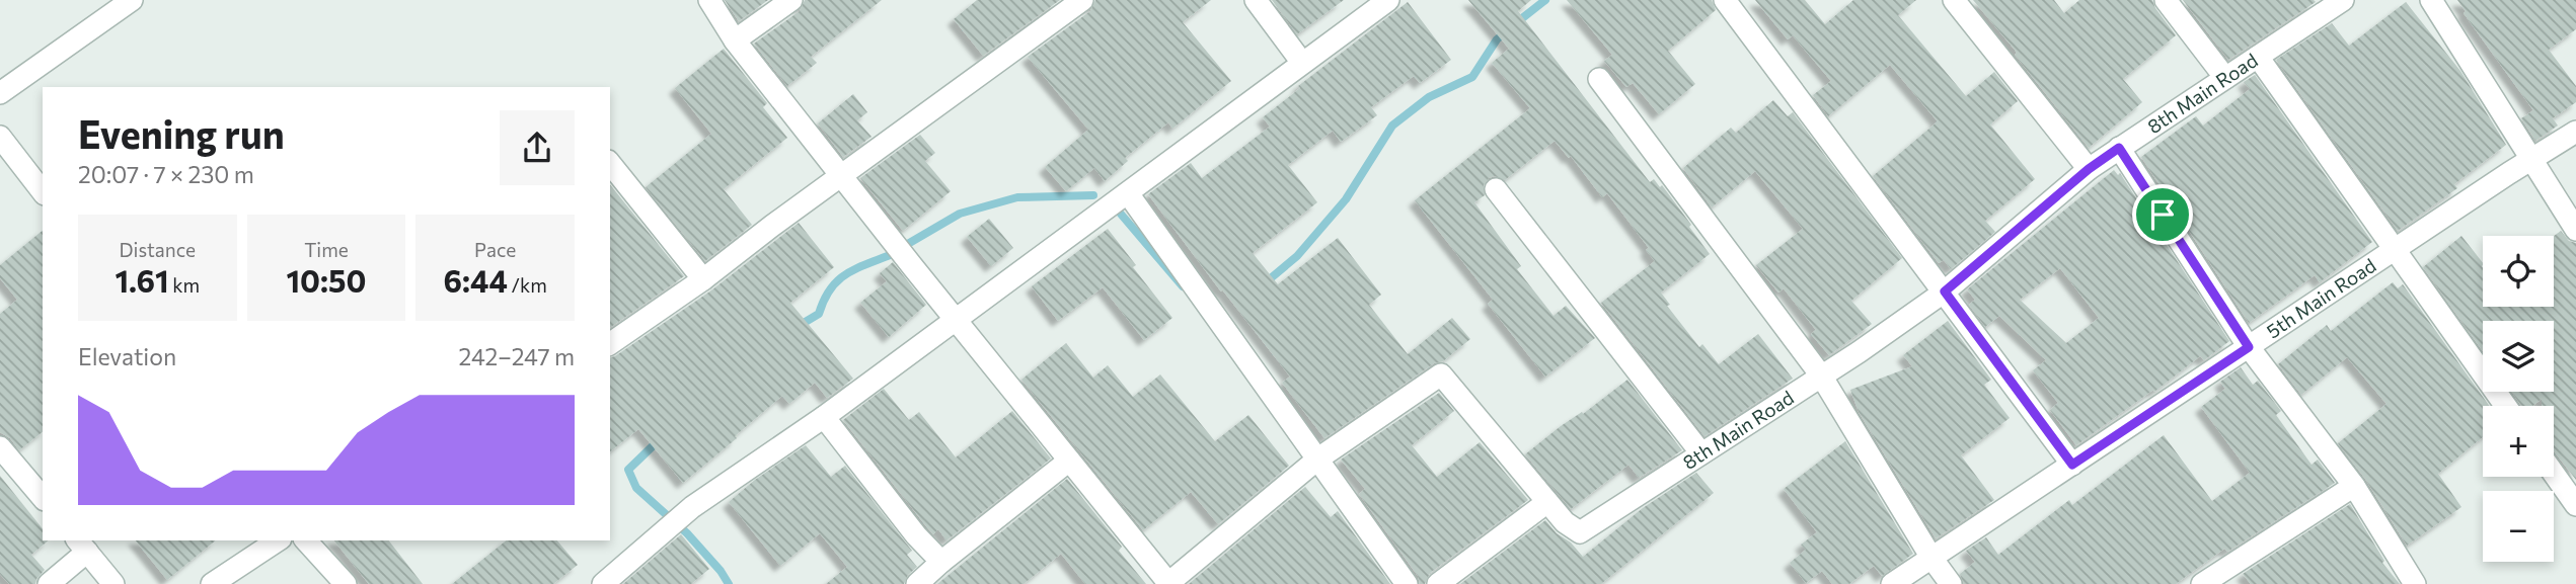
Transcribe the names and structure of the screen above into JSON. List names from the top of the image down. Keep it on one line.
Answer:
{"streets":{"street":["8th Main Road","5th Main Road"]},"page":{"heading":["Evening run","20:07 · 7 × 230 m"],"stats":[["Distance","1.61 km"],["Time","10:50"],["Pace","6:44 /km"]],"map_buttons":["+","−"],"chart":["Elevation","242–247 m"]}}
